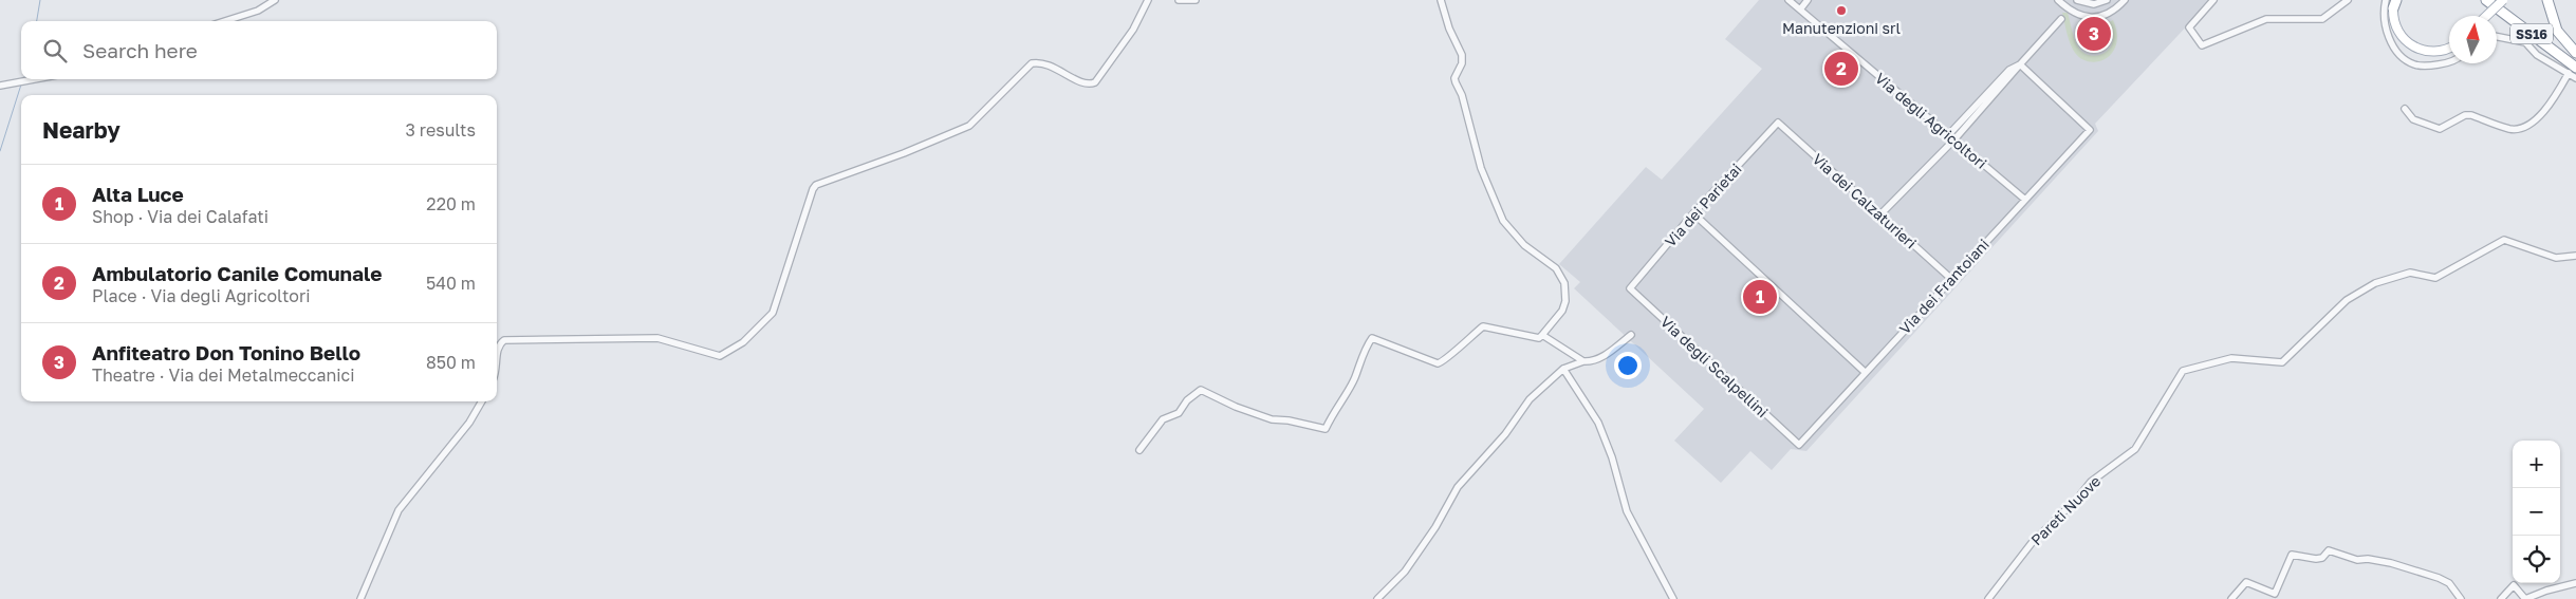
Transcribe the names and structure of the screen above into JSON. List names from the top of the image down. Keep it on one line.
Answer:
{"streets":{"highway":["SS16"],"street":["Via degli Agricoltori","Via dei Calzaturieri","Via dei Parietai","Via dei Frantoiani","Via degli Scalpellini","Pareti Nuove"]},"crossings":[["Via degli Agricoltori","Via dei Frantoiani"],["Via dei Calzaturieri","Via dei Parietai"],["Via dei Calzaturieri","Via dei Frantoiani"],["Via dei Parietai","Via degli Scalpellini"],["Via dei Frantoiani","Via degli Scalpellini"]],"places":["Manutenzioni srl"],"north":"top","page":{"pins":["3","2","1"],"search":"Search here","heading":["Nearby","3 results"],"list":[{"mark":"1","name":"Alta Luce","note":"Shop · Via dei Calafati","value":"220 m"},{"mark":"2","name":"Ambulatorio Canile Comunale","note":"Place · Via degli Agricoltori","value":"540 m"},{"mark":"3","name":"Anfiteatro Don Tonino Bello","note":"Theatre · Via dei Metalmeccanici","value":"850 m"}],"map_buttons":["+","−"]}}
